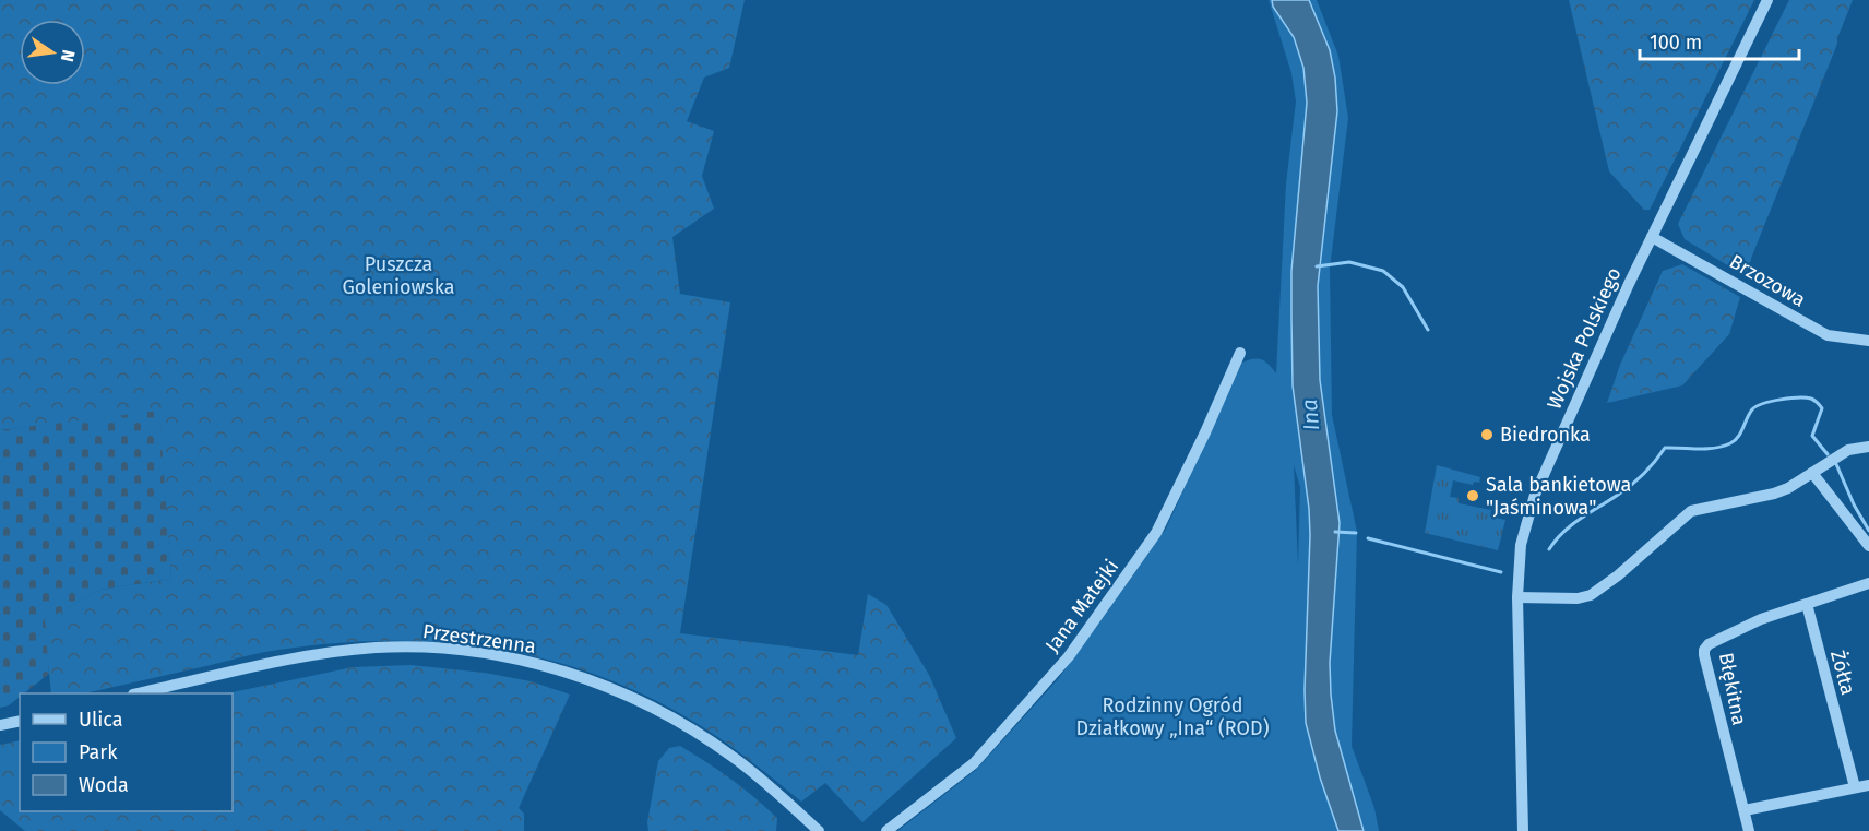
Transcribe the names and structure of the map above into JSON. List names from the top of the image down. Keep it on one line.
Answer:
{"streets":{"street":["Brzozowa","Wojska Polskiego","Jana Matejki","Przestrzenna","Żółta","Błękitna"]},"crossings":[["Brzozowa","Wojska Polskiego"],["Żółta","Błękitna"]],"water":["Ina"],"parks":["Puszcza Goleniowska","Rodzinny Ogród Działkowy „Ina“ (ROD)"],"places":["Biedronka","Sala bankietowa \"Jaśminowa\""],"legend":["Ulica","Park","Woda"],"scale_bar":"100 m","north":"right"}
